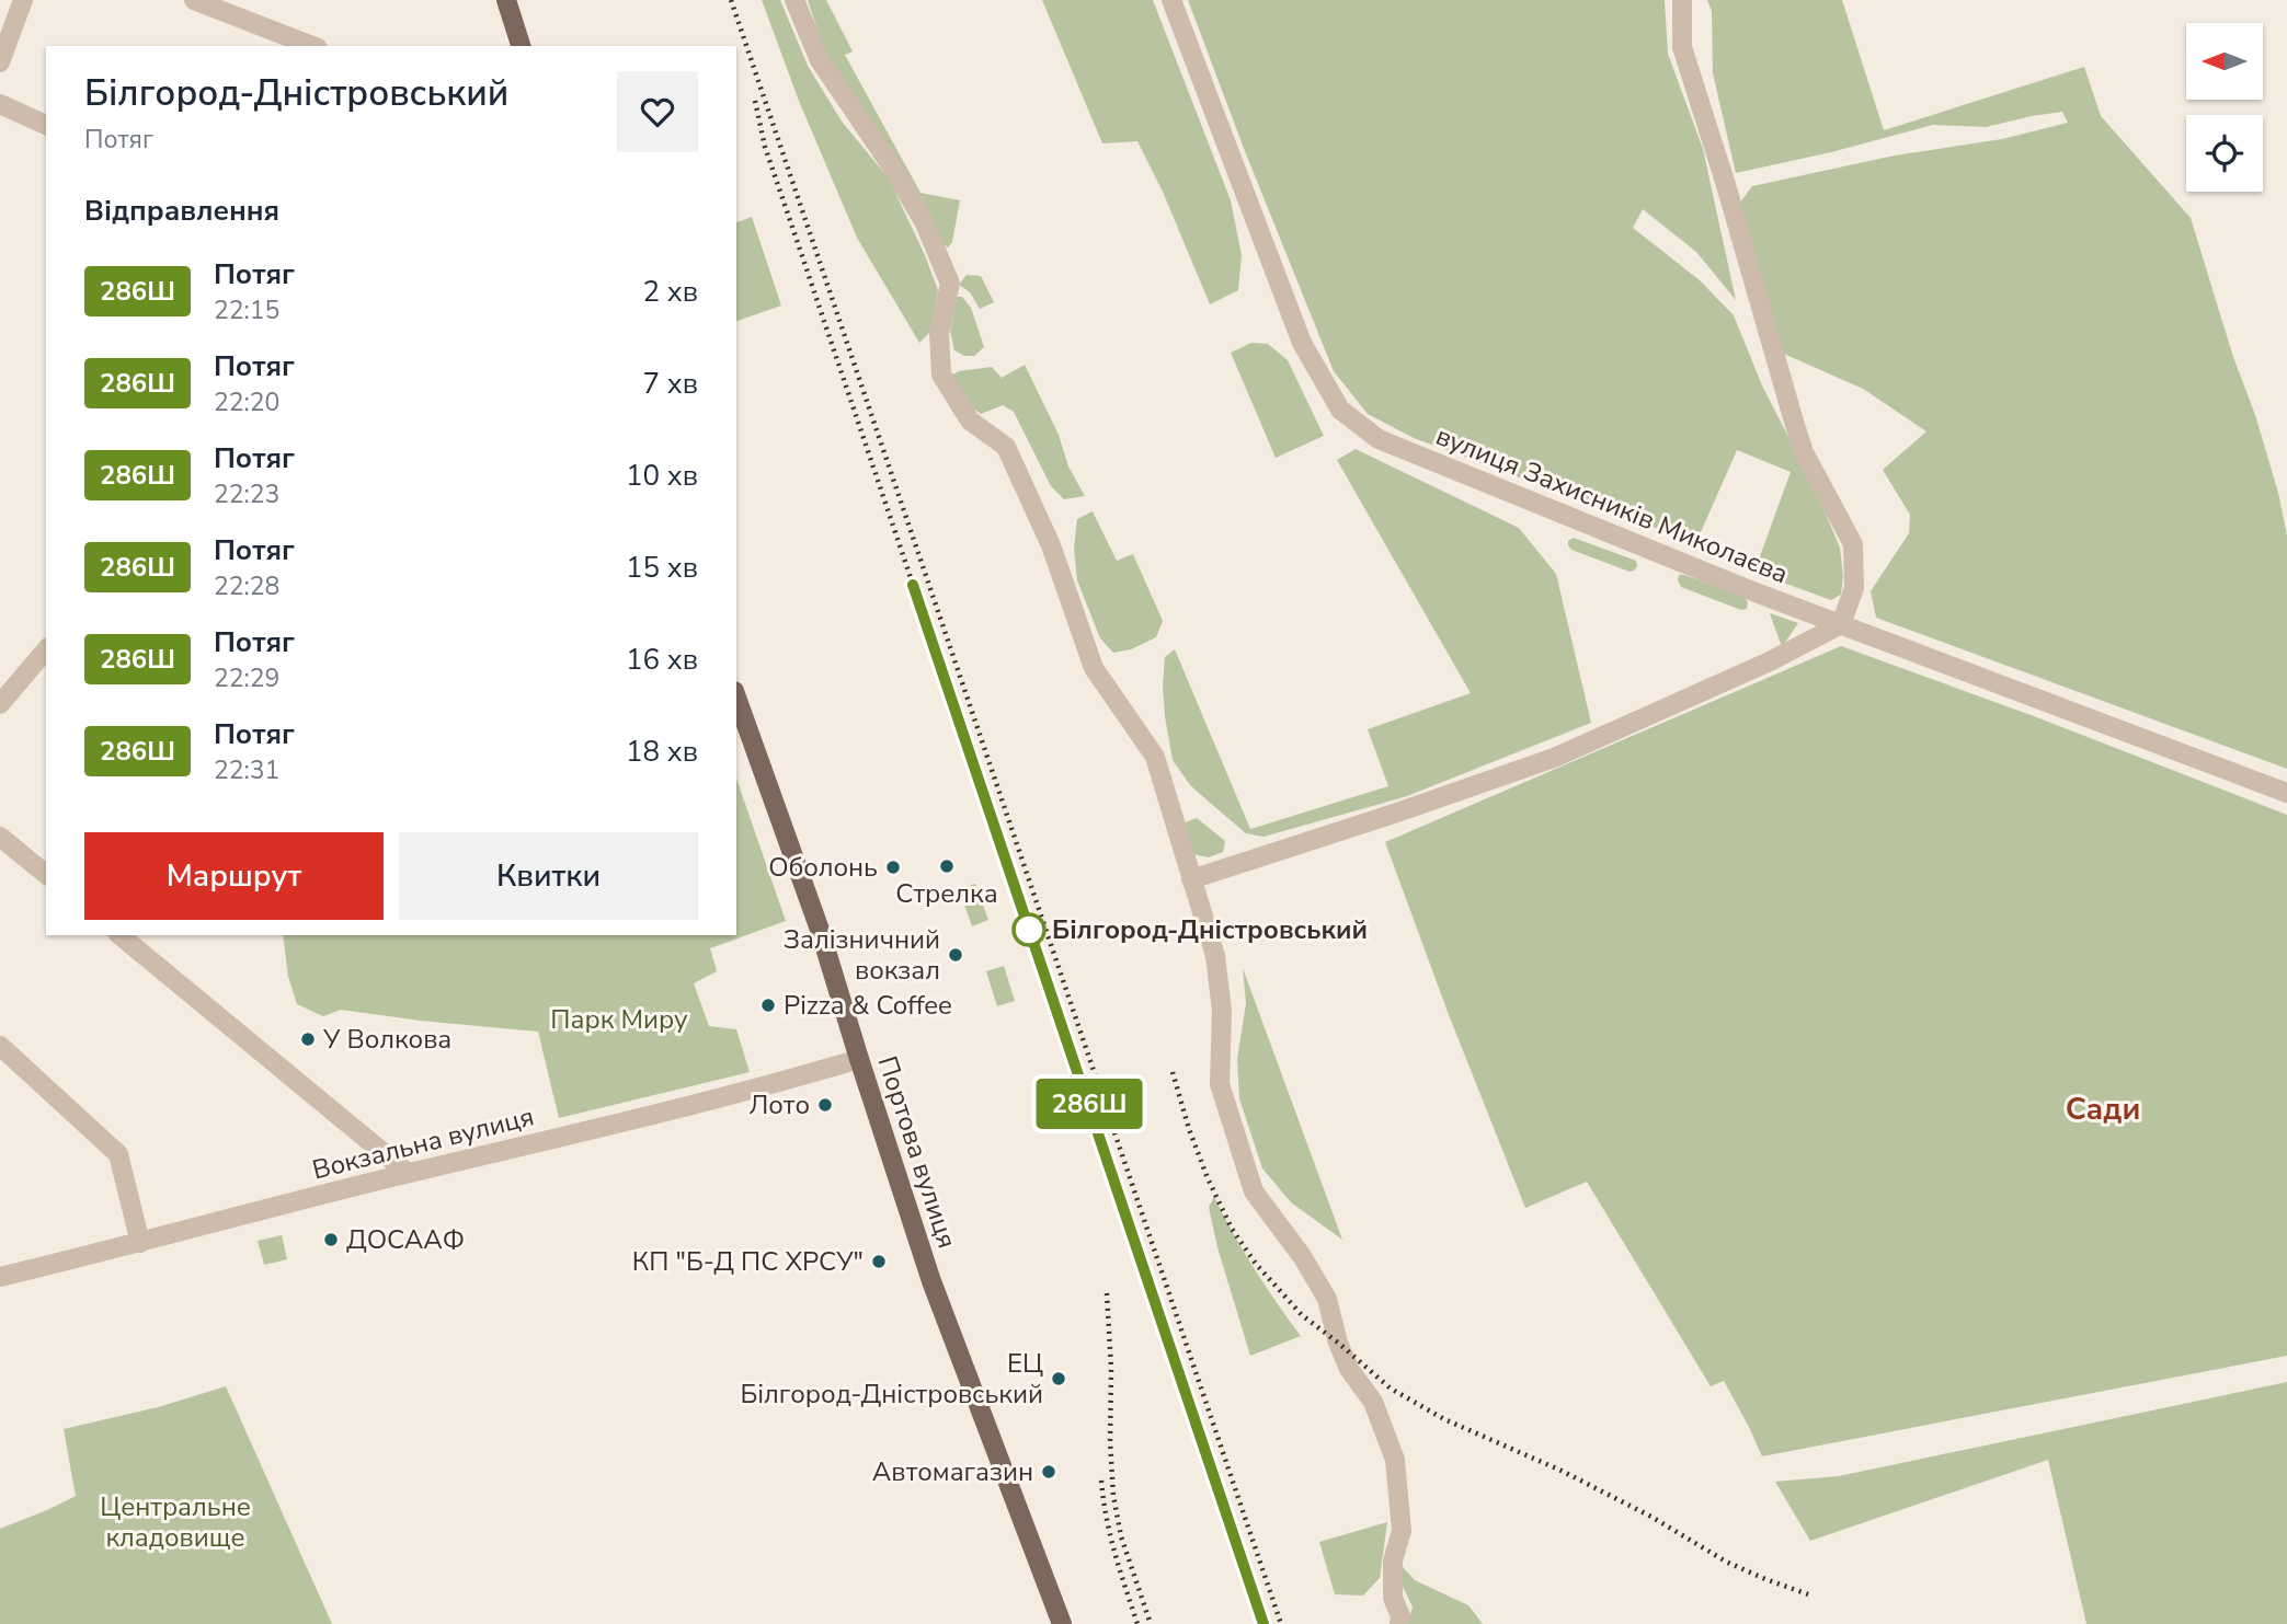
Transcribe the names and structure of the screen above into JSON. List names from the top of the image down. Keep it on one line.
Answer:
{"streets":{"main road":["Портова вулиця"],"street":["вулиця Захисників Миколаєва","Вокзальна вулиця"]},"crossings":[["Вокзальна вулиця","Портова вулиця"]],"districts":["Сади"],"parks":["Парк Миру","Центральне кладовище"],"places":["Стрелка","Оболонь","Білгород-Дністровський","Залізничний вокзал","Pizza & Coffee","У Волкова","Лото","ДОСААФ","КП \"Б-Д ПС ХРСУ\"","ЕЦ Білгород-Дністровський","Автомагазин"],"north":"left","page":{"on_map":"286Ш","heading":[["Білгород-Дністровський","Потяг"],"Відправлення"],"list":[{"mark":"286Ш","name":"Потяг","note":"22:15","value":"2 хв"},{"mark":"286Ш","name":"Потяг","note":"22:20","value":"7 хв"},{"mark":"286Ш","name":"Потяг","note":"22:23","value":"10 хв"},{"mark":"286Ш","name":"Потяг","note":"22:28","value":"15 хв"},{"mark":"286Ш","name":"Потяг","note":"22:29","value":"16 хв"},{"mark":"286Ш","name":"Потяг","note":"22:31","value":"18 хв"}],"buttons":["Маршрут","Квитки"]}}
